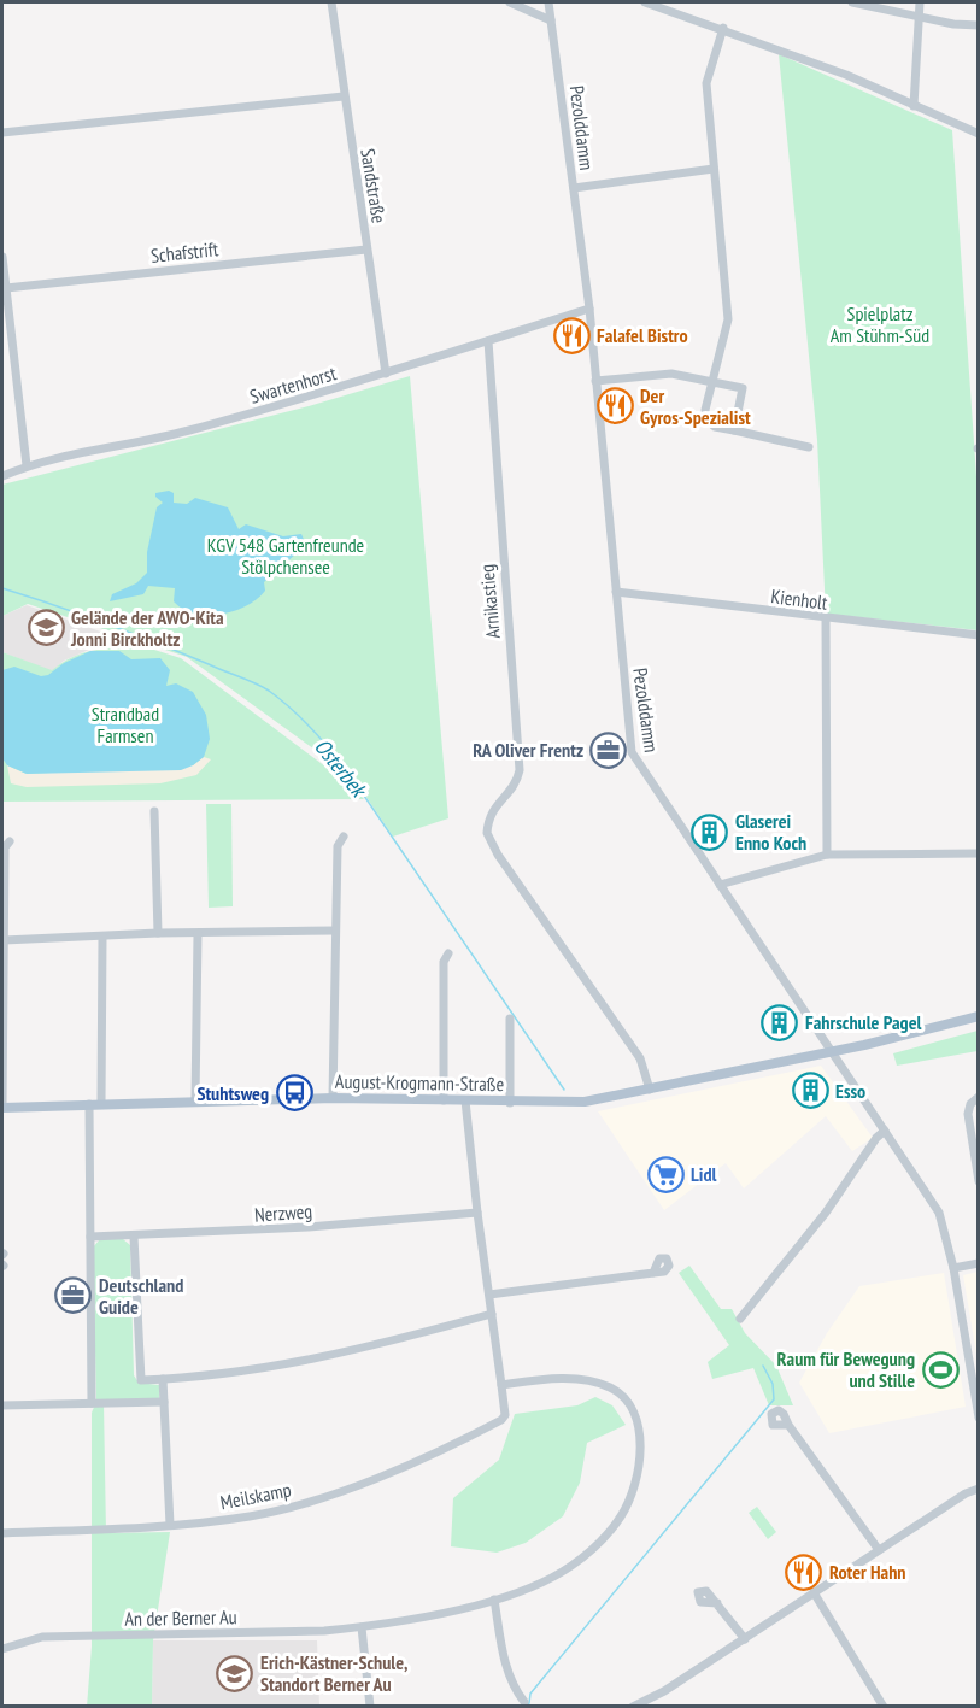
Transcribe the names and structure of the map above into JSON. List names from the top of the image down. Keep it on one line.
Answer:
{"streets":{"main road":["August-Krogmann-Straße"],"street":["Pezolddamm","Sandstraße","Schafstrift","Swartenhorst","Kienholt","Arnikastieg","Nerzweg","Meilskamp","An der Berner Au"]},"crossings":[["Pezolddamm","Swartenhorst"],["Pezolddamm","Kienholt"],["Pezolddamm","August-Krogmann-Straße"],["Sandstraße","Schafstrift"],["Sandstraße","Swartenhorst"],["Swartenhorst","Arnikastieg"],["Arnikastieg","August-Krogmann-Straße"],["Meilskamp","An der Berner Au"]],"water":["Osterbek"],"parks":["Spielplatz Am Stühm-Süd","KGV 548 Gartenfreunde Stölpchensee","Strandbad Farmsen"],"places":{"restaurant":["Falafel Bistro","Der Gyros-Spezialist","Roter Hahn"],"school or university":["Gelände der AWO-Kita Jonni Birckholtz","Erich-Kästner-Schule, Standort Berner Au"],"office":["RA Oliver Frentz","Deutschland Guide"],"building":["Glaserei Enno Koch","Fahrschule Pagel","Esso"],"bus stop":["Stuhtsweg"],"supermarket":["Lidl"],"sports":["Raum für Bewegung und Stille"]}}
